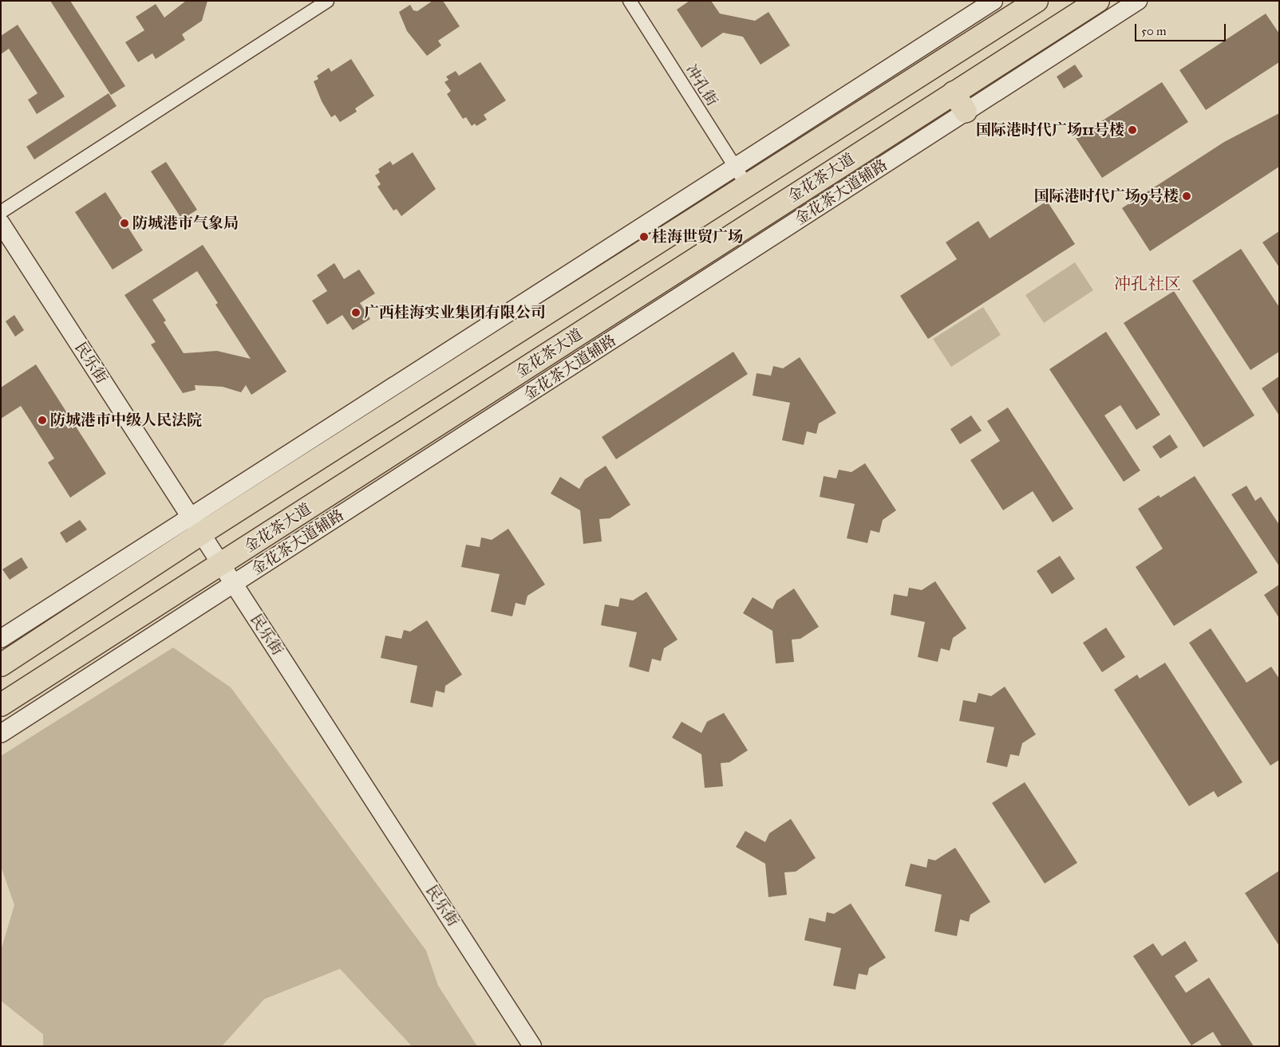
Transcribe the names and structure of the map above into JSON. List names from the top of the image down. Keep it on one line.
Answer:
{"streets":{"highway":["金花茶大道"],"street":["冲孔街","金花茶大道辅路","民乐街"]},"crossings":[["金花茶大道","民乐街"],["金花茶大道辅路","民乐街"]],"districts":["冲孔社区"],"places":["国际港时代广场11号楼","国际港时代广场9号楼","防城港市气象局","桂海世贸广场","广西桂海实业集团有限公司","防城港市中级人民法院"],"scale_bar":"50 m"}
